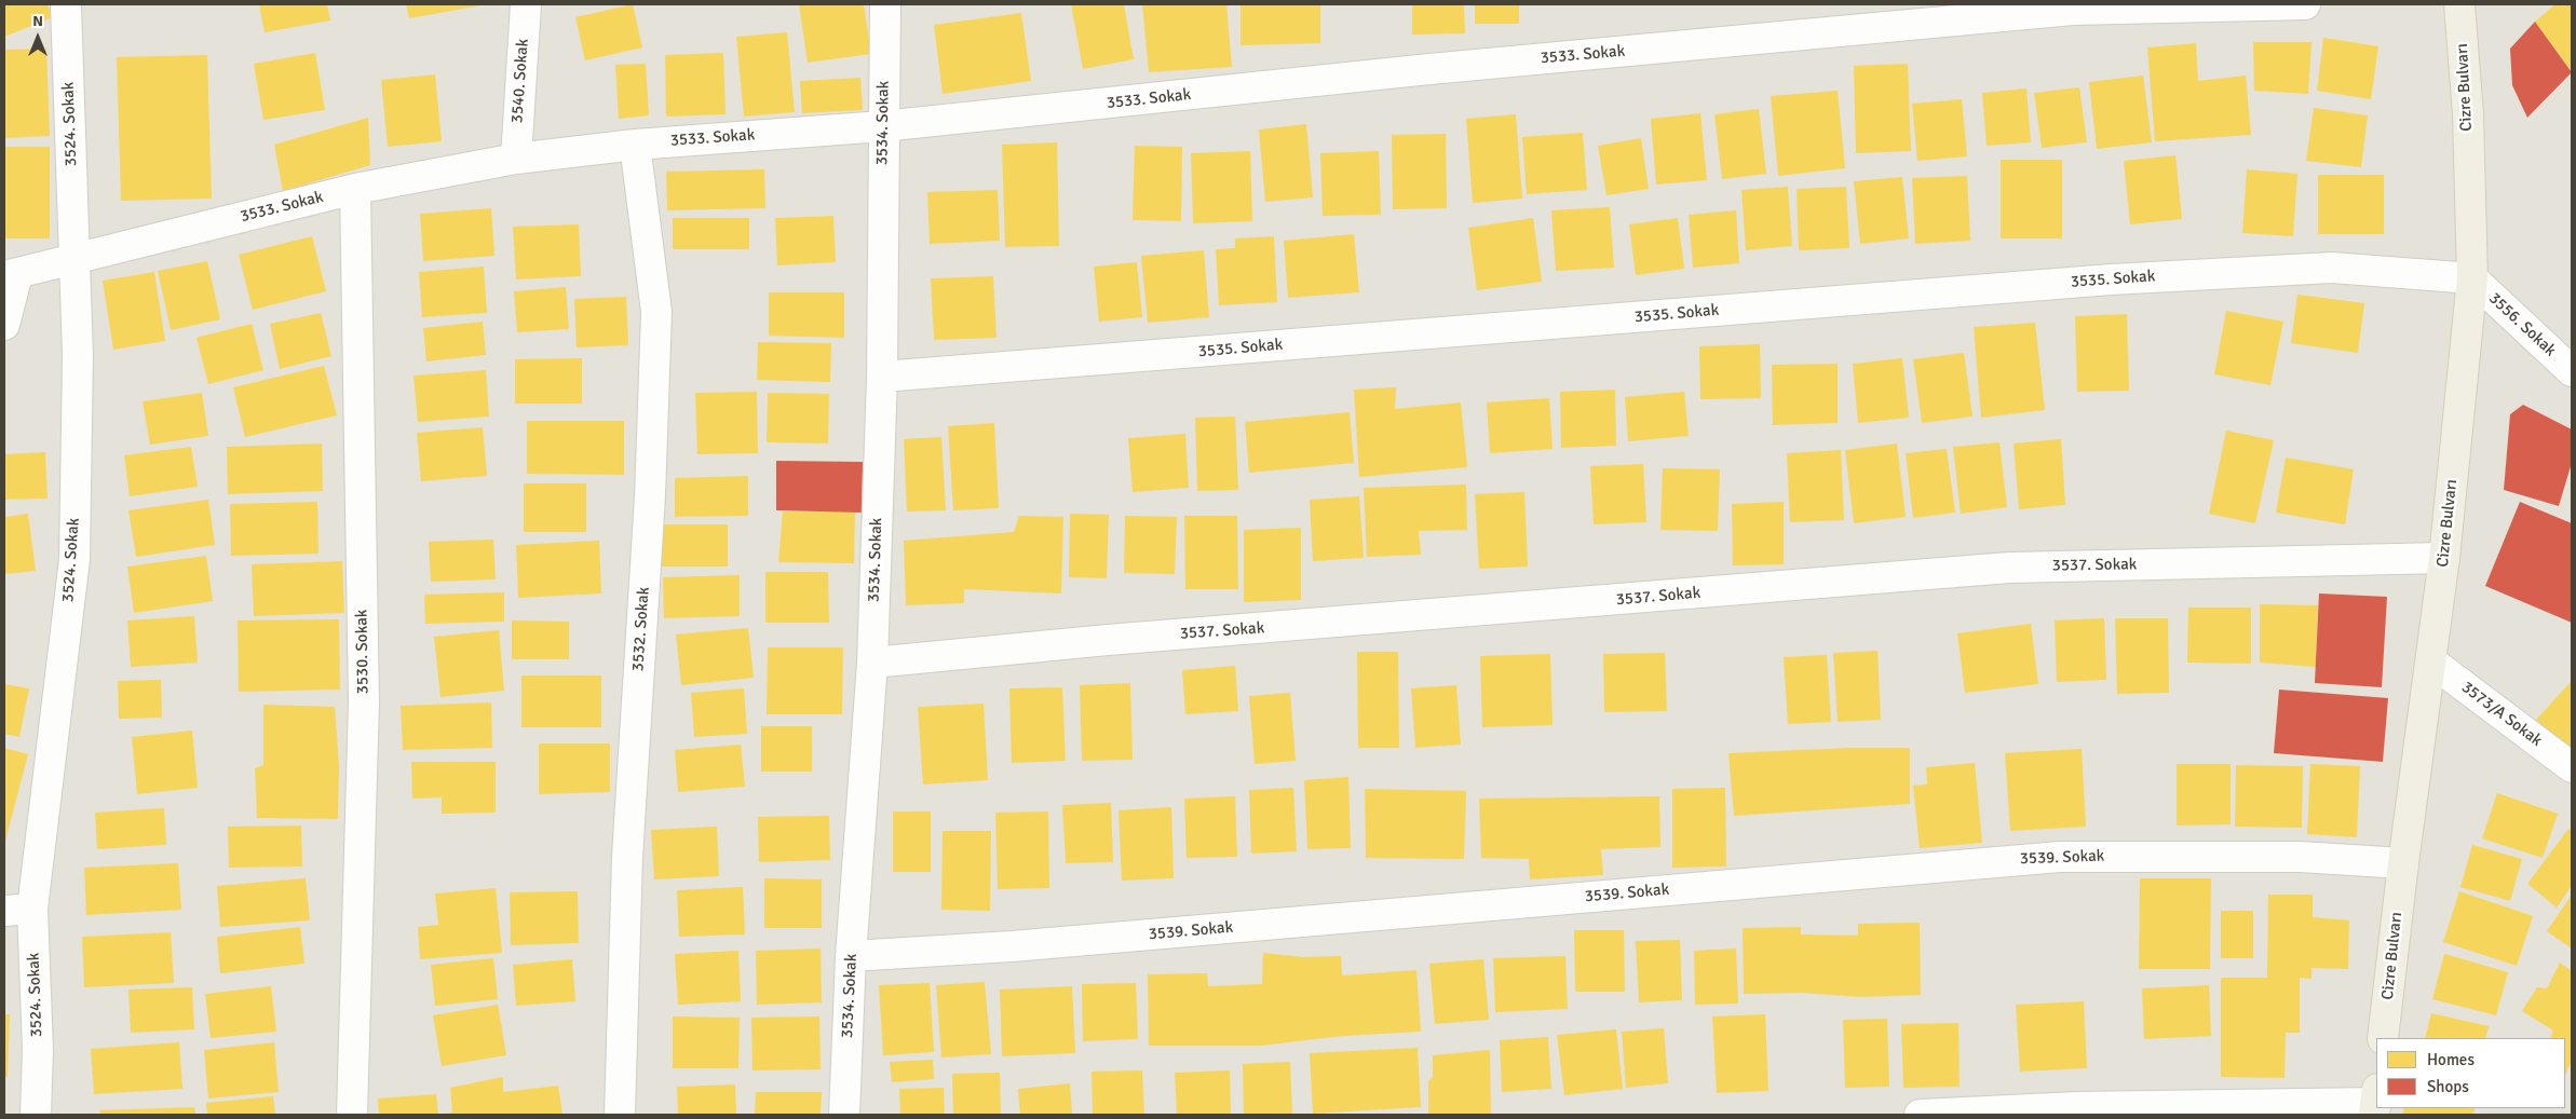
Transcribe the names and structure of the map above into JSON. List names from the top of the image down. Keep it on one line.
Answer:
{"streets":{"main road":["Cizre Bulvarı"],"street":["3533. Sokak","3540. Sokak","3534. Sokak","3524. Sokak","3535. Sokak","3556. Sokak","3537. Sokak","3532. Sokak","3530. Sokak","3573/A Sokak","3539. Sokak"]},"crossings":[["3533. Sokak","3540. Sokak"],["3533. Sokak","3534. Sokak"],["3533. Sokak","3524. Sokak"],["3533. Sokak","3532. Sokak"],["3533. Sokak","3530. Sokak"],["Cizre Bulvarı","3535. Sokak"],["Cizre Bulvarı","3556. Sokak"],["Cizre Bulvarı","3537. Sokak"],["Cizre Bulvarı","3573/A Sokak"],["Cizre Bulvarı","3539. Sokak"],["3534. Sokak","3535. Sokak"],["3534. Sokak","3537. Sokak"],["3534. Sokak","3539. Sokak"],["3535. Sokak","3556. Sokak"]],"legend":["Homes","Shops"],"north":"top"}
